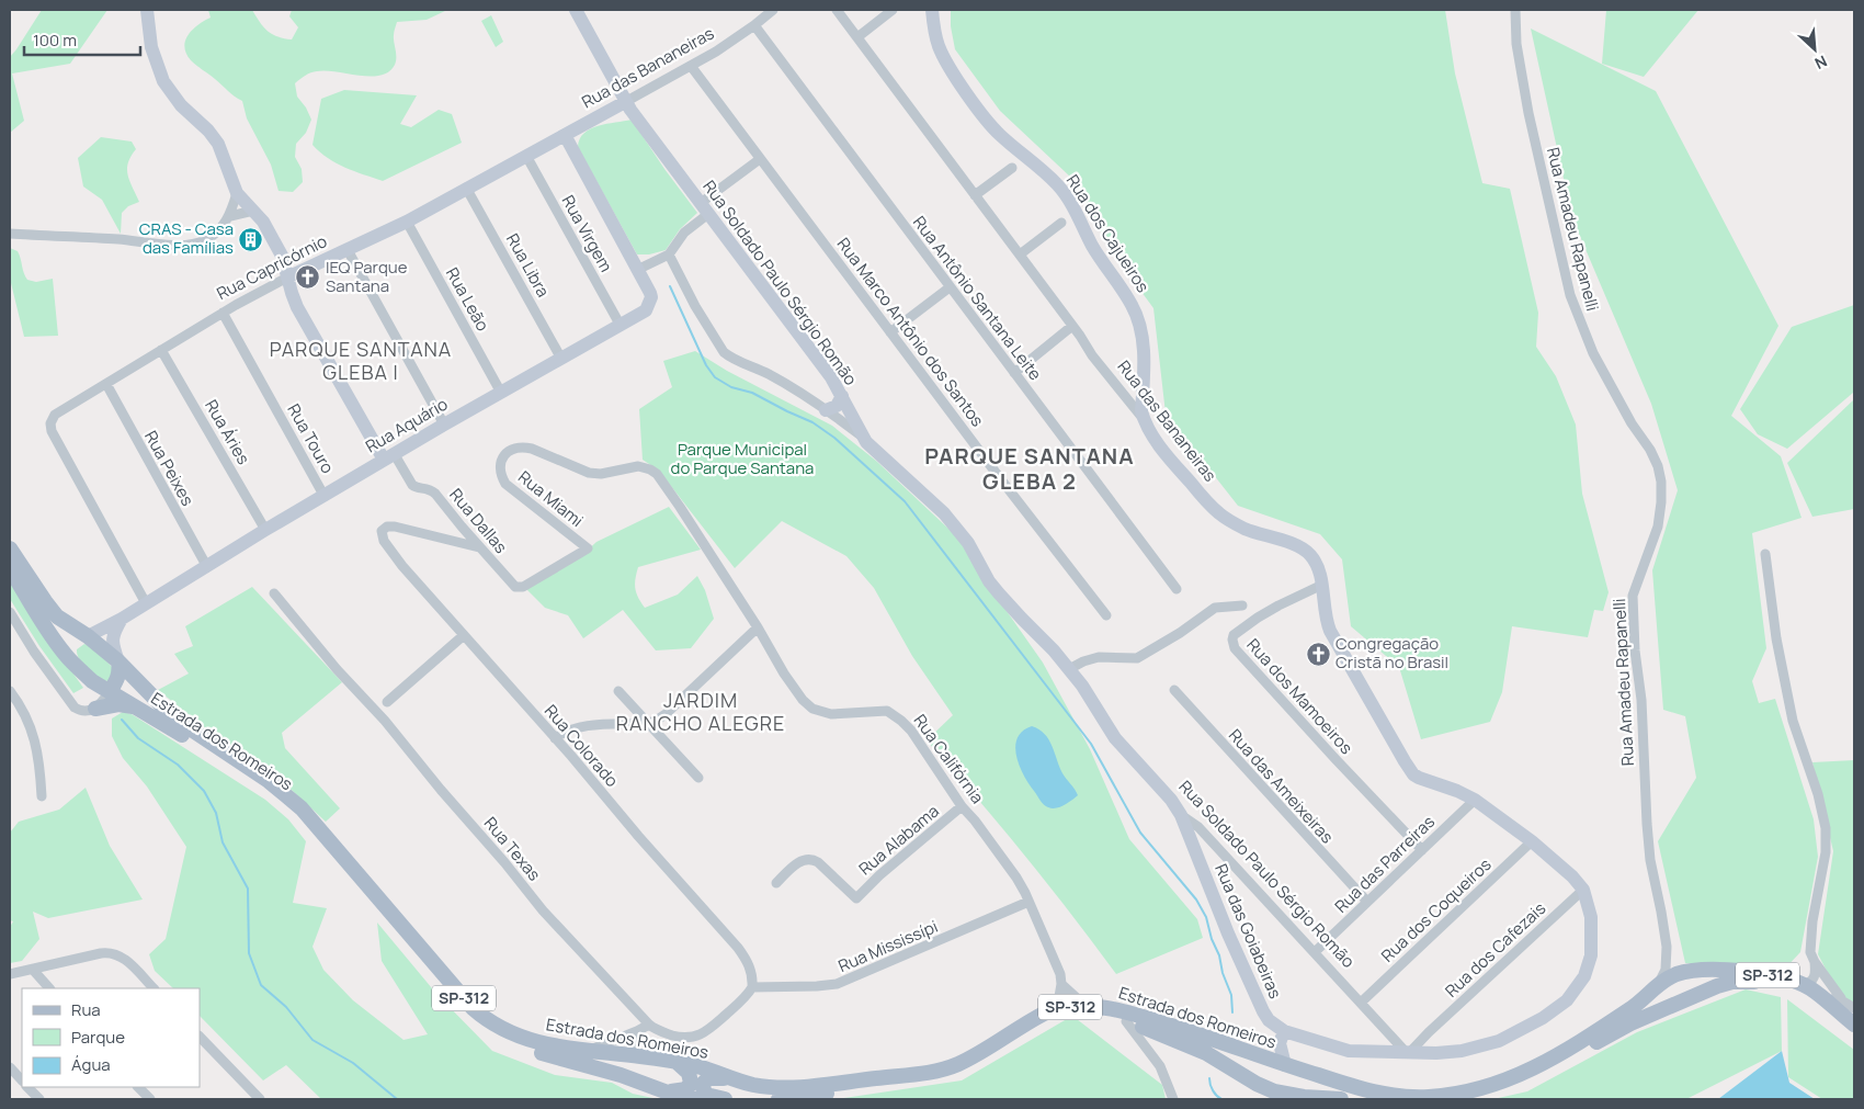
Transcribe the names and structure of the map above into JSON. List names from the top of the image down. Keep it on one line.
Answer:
{"streets":{"main road":["Estrada dos Romeiros","SP-312"],"street":["Rua das Bananeiras","Rua Amadeu Rapanelli","Rua Virgem","Rua dos Cajueiros","Rua Libra","Rua Capricórnio","Rua Soldado Paulo Sérgio Romão","Rua Antônio Santana Leite","Rua Leão","Rua Marco Antônio dos Santos","Rua Aquário","Rua Áries","Rua Touro","Rua Peixes","Rua Miami","Rua Dallas","Rua dos Mamoeiros","Rua Colorado","Rua Califórnia","Rua das Ameixeiras","Rua Alabama","Rua Texas","Rua das Parreiras","Rua dos Coqueiros","Rua das Goiabeiras","Rua Mississípi","Rua dos Cafezais"]},"crossings":[["Rua das Bananeiras","Rua dos Cajueiros"],["Rua das Bananeiras","Rua Capricórnio"],["Rua das Bananeiras","Rua Soldado Paulo Sérgio Romão"],["Rua das Bananeiras","Rua Antônio Santana Leite"],["Rua das Bananeiras","Rua Marco Antônio dos Santos"],["Rua das Bananeiras","Rua dos Mamoeiros"],["Rua das Bananeiras","Rua das Parreiras"],["Rua das Bananeiras","Rua dos Coqueiros"],["Rua das Bananeiras","Rua das Goiabeiras"],["Rua das Bananeiras","Rua dos Cafezais"],["Rua Virgem","Rua Capricórnio"],["Rua Virgem","Rua Aquário"],["Rua Libra","Rua Capricórnio"],["Rua Libra","Rua Aquário"],["Rua Capricórnio","Rua Leão"],["Rua Capricórnio","Rua Aquário"],["Rua Capricórnio","Rua Áries"],["Rua Capricórnio","Rua Touro"],["Rua Capricórnio","Rua Peixes"],["Rua Soldado Paulo Sérgio Romão","Rua das Parreiras"],["Rua Soldado Paulo Sérgio Romão","Rua dos Coqueiros"],["Rua Soldado Paulo Sérgio Romão","Rua das Goiabeiras"],["Rua Soldado Paulo Sérgio Romão","Rua dos Cafezais"],["Rua Leão","Rua Aquário"],["Rua Aquário","Rua Áries"],["Rua Aquário","Rua Touro"],["Rua Aquário","Rua Peixes"],["Rua Aquário","Rua Dallas"],["Rua Aquário","Estrada dos Romeiros"],["Rua Miami","Rua Dallas"],["Rua Miami","Rua Califórnia"],["Rua Dallas","Rua Colorado"],["Rua dos Mamoeiros","Rua das Parreiras"],["Estrada dos Romeiros","Rua Califórnia"],["Rua Colorado","Rua Texas"],["Rua Colorado","Rua Mississípi"],["Rua Califórnia","Rua Alabama"],["Rua Califórnia","Rua Mississípi"],["Rua das Ameixeiras","Rua das Parreiras"],["Rua Texas","Rua Mississípi"],["Rua das Goiabeiras","Rua dos Cafezais"]],"districts":["PARQUE SANTANA GLEBA I","PARQUE SANTANA GLEBA 2","JARDIM RANCHO ALEGRE"],"parks":["Parque Municipal do Parque Santana"],"places":{"building":["CRAS - Casa das Famílias"],"church":["IEQ Parque Santana","Congregação Cristã no Brasil"]},"legend":["Rua","Parque","Água"],"scale_bar":"100 m","north":"bottom right"}
